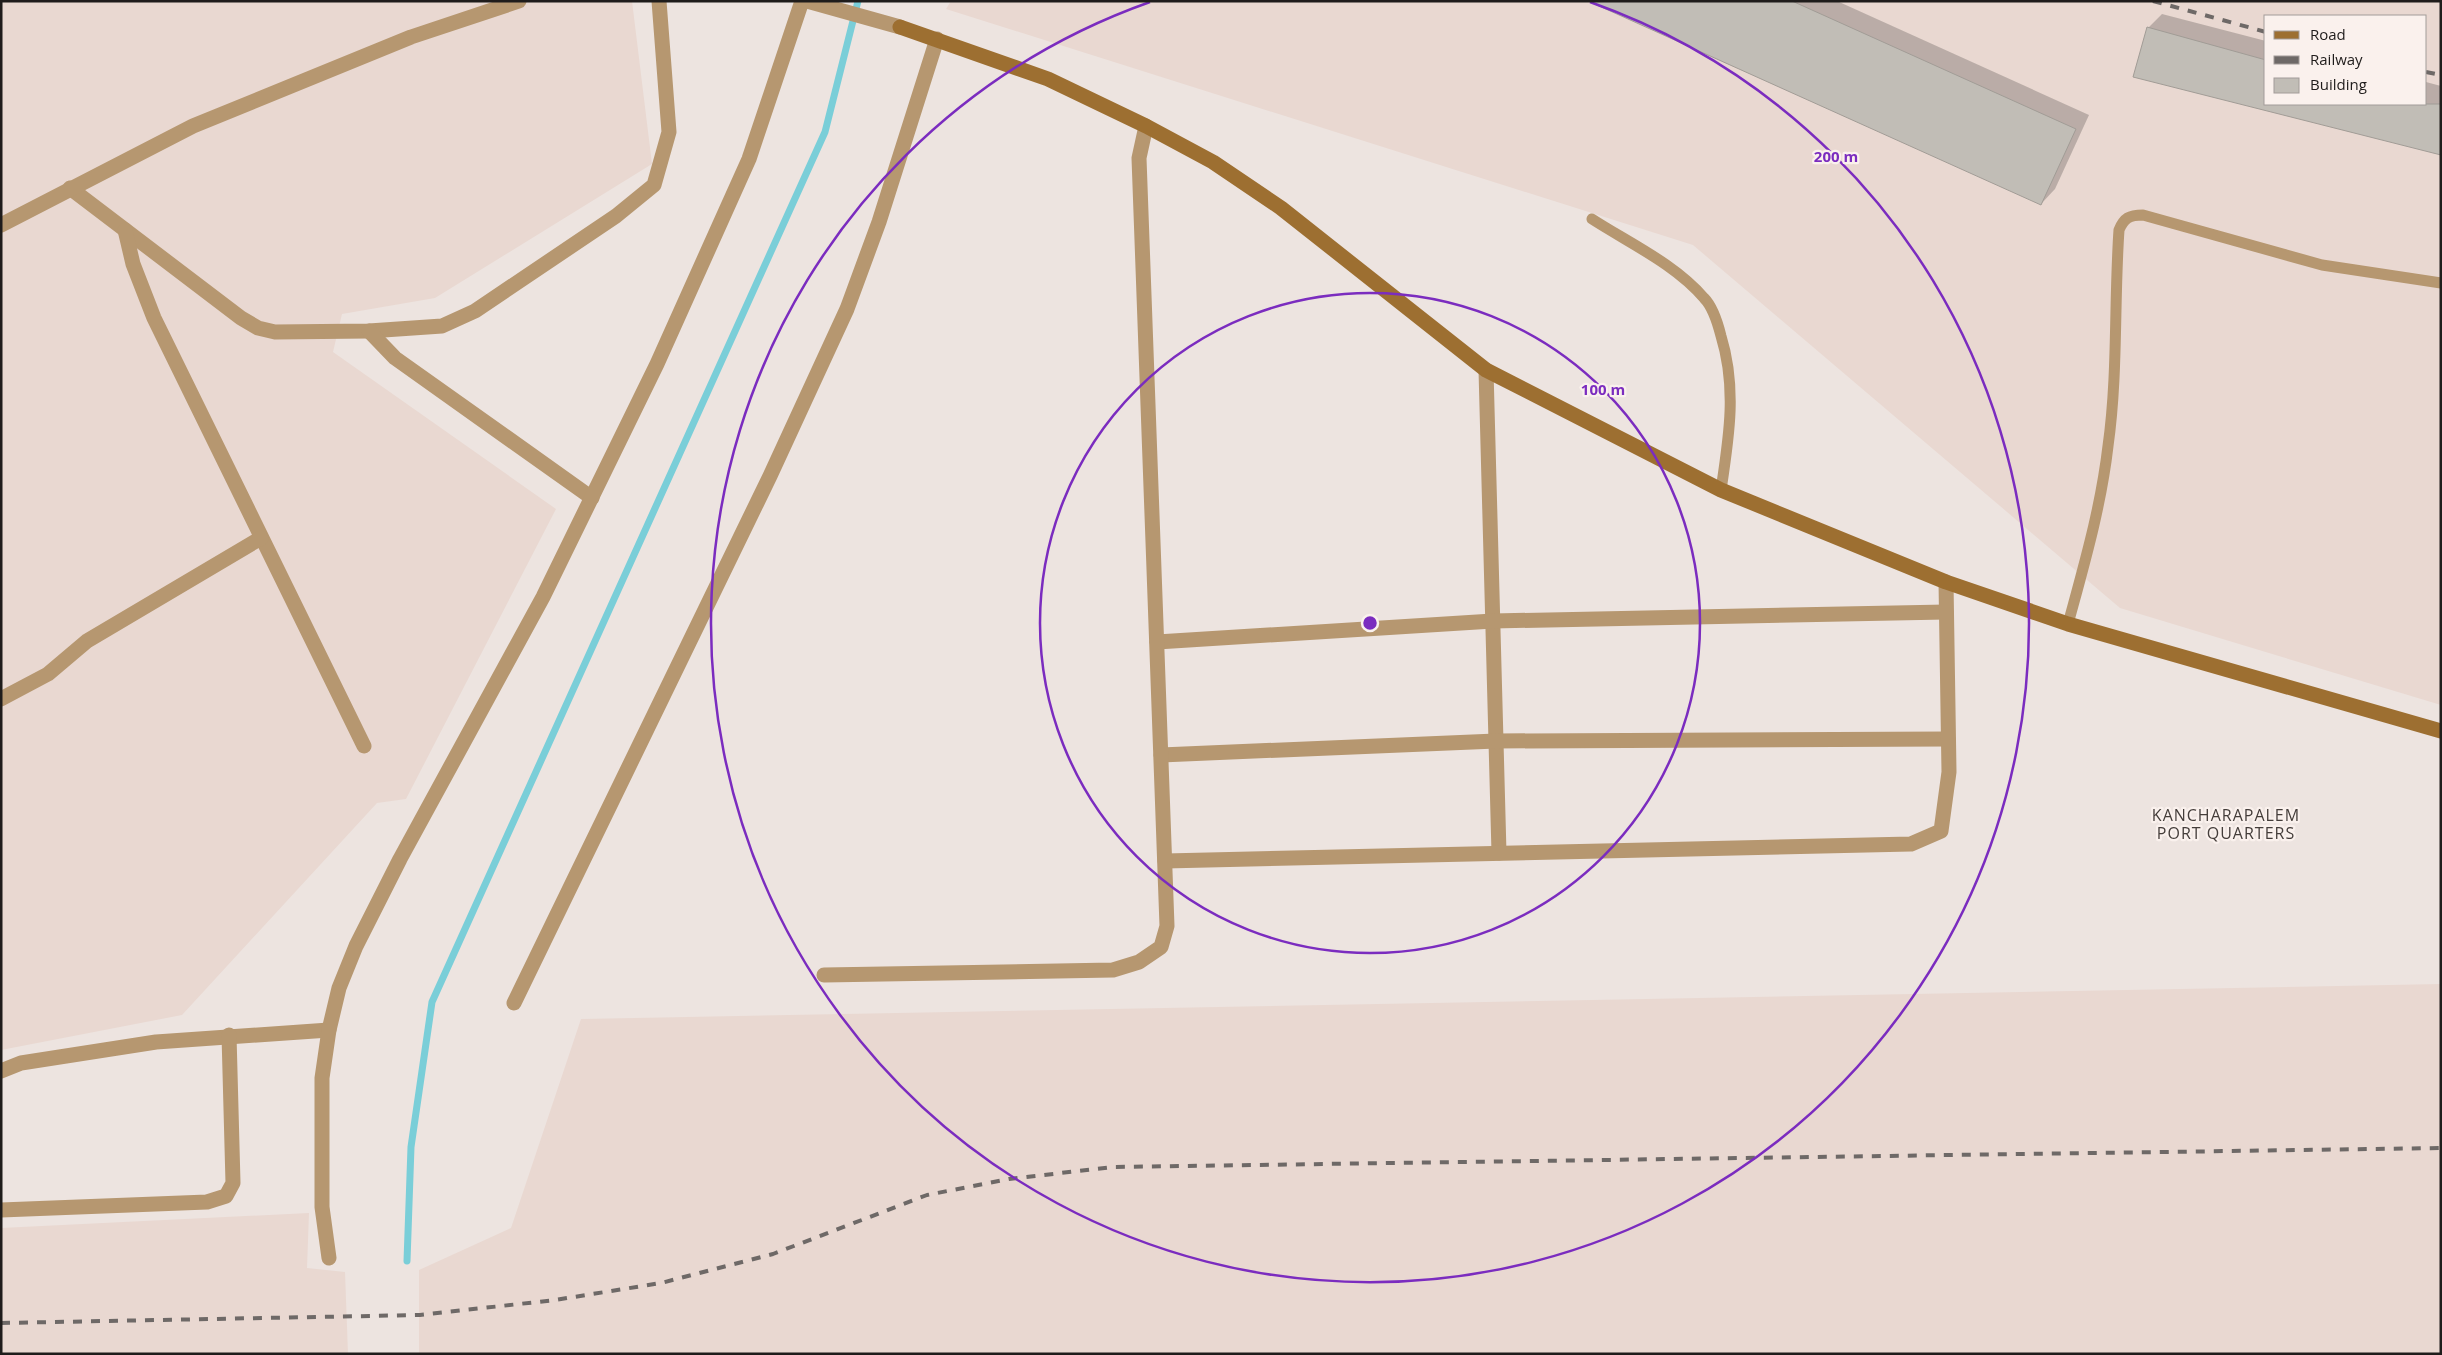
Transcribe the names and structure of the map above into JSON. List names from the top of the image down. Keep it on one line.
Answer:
{"districts":["KANCHARAPALEM PORT QUARTERS"],"legend":["Road","Railway","Building"],"rings":["200 m","100 m"]}
